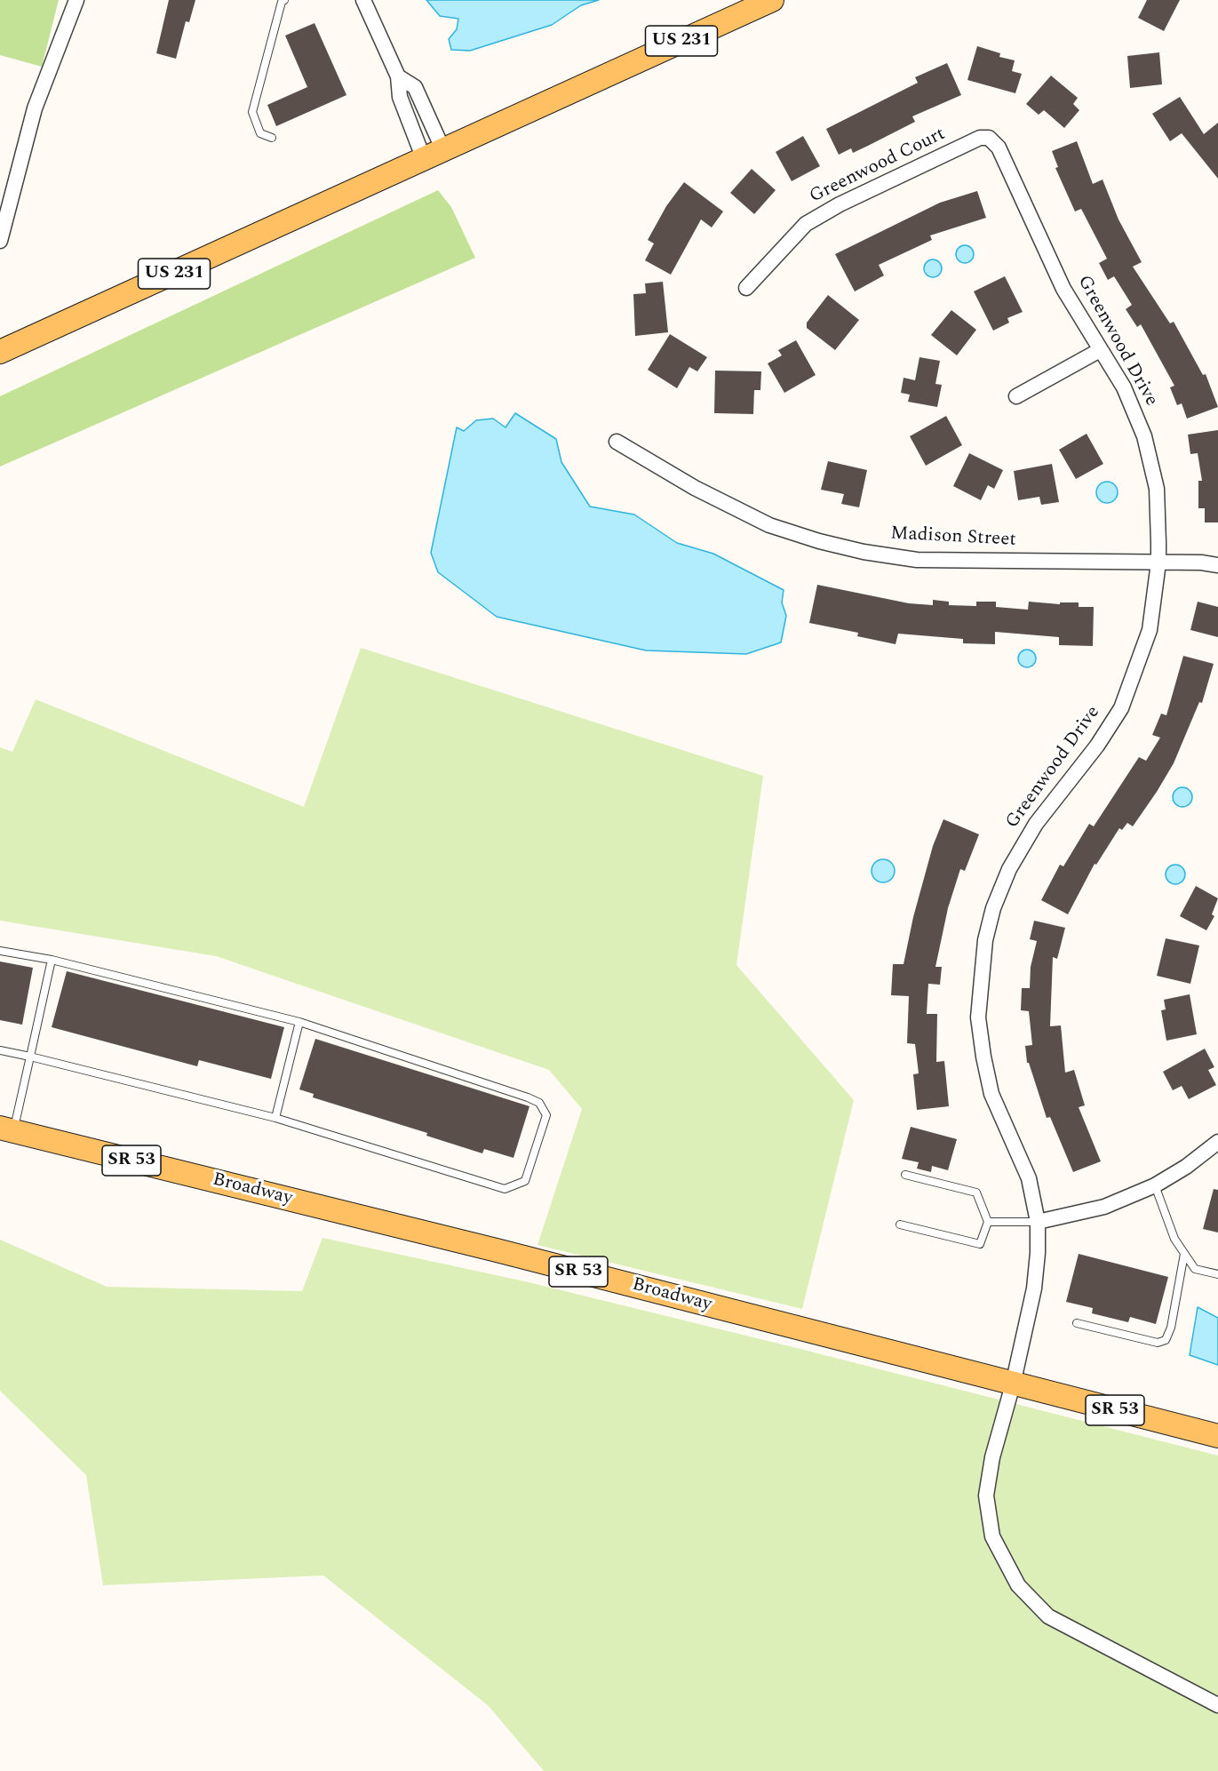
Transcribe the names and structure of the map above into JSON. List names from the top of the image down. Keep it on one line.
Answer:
{"streets":{"main road":["US 231","SR 53","Broadway"],"street":["Greenwood Court","Greenwood Drive","Madison Street"]},"crossings":[["Greenwood Court","Greenwood Drive"],["Greenwood Drive","Madison Street"],["Greenwood Drive","Broadway"]]}
